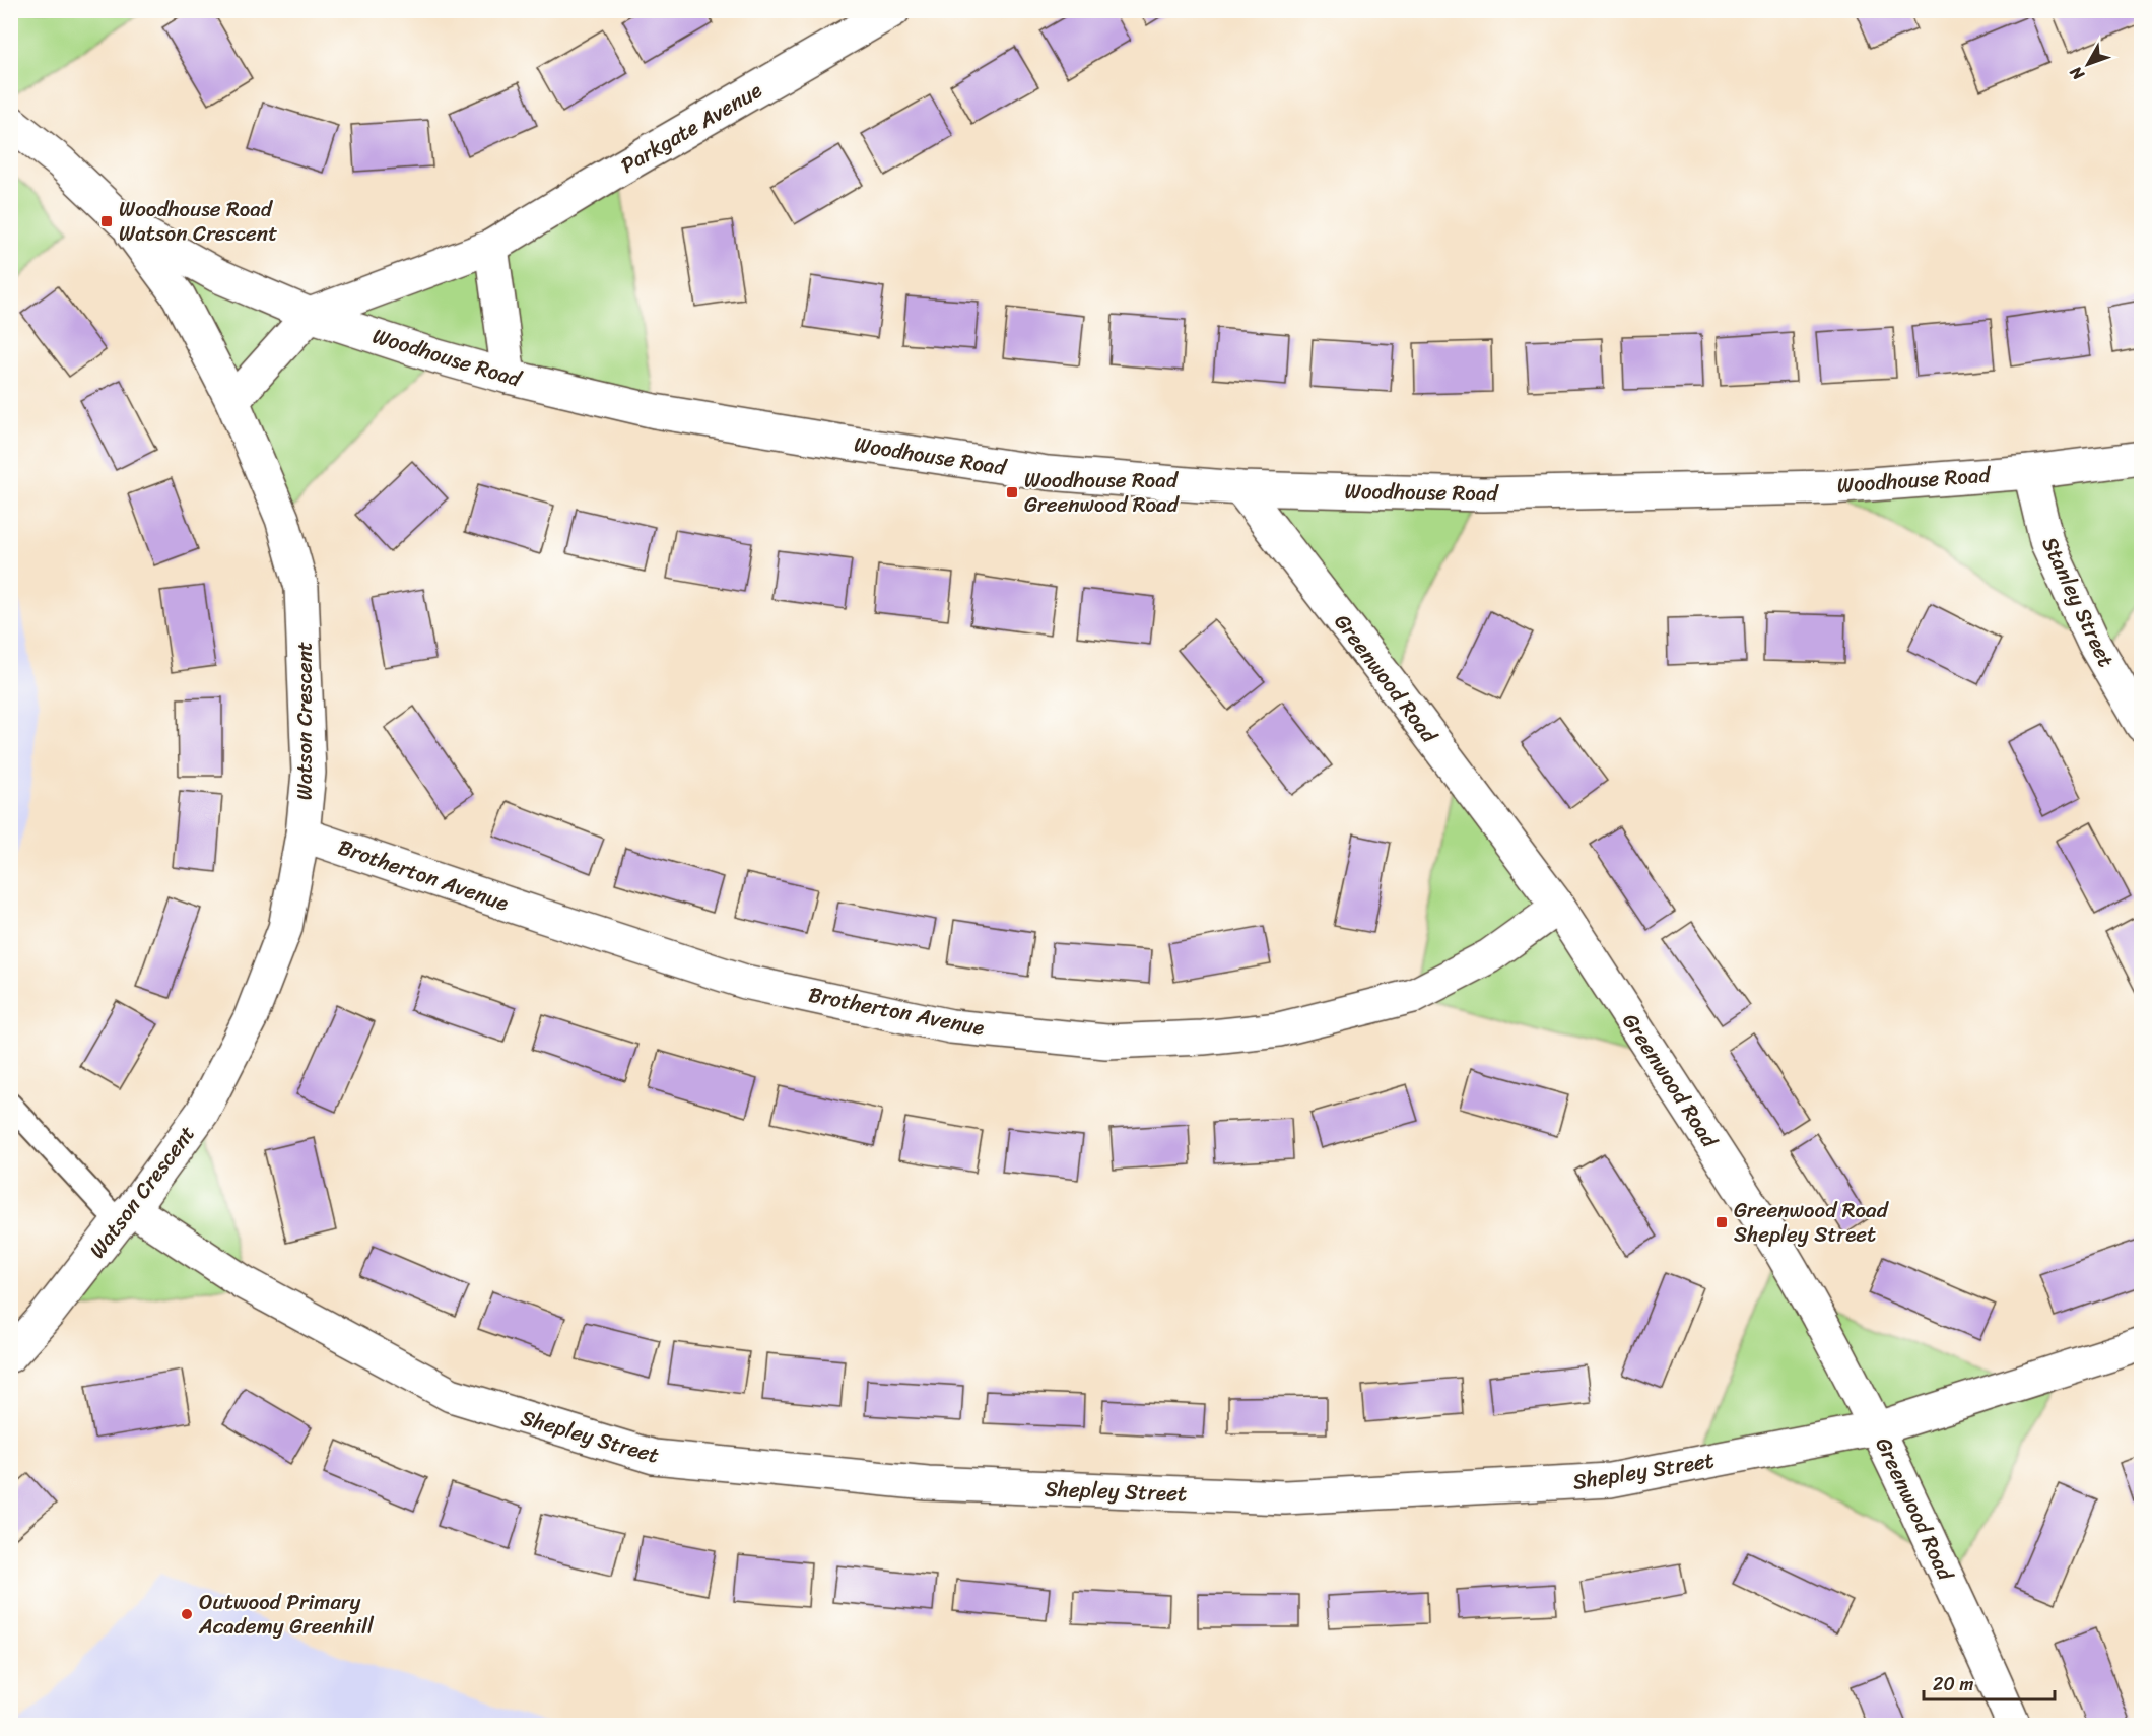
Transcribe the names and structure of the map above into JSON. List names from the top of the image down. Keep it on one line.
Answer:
{"streets":{"street":["Parkgate Avenue","Woodhouse Road","Stanley Street","Greenwood Road","Watson Crescent","Brotherton Avenue","Shepley Street"]},"crossings":[["Parkgate Avenue","Woodhouse Road"],["Parkgate Avenue","Watson Crescent"],["Woodhouse Road","Stanley Street"],["Woodhouse Road","Greenwood Road"],["Woodhouse Road","Watson Crescent"],["Greenwood Road","Brotherton Avenue"],["Greenwood Road","Shepley Street"],["Watson Crescent","Brotherton Avenue"],["Watson Crescent","Shepley Street"]],"places":{"transit":["Woodhouse Road Watson Crescent","Woodhouse Road Greenwood Road","Greenwood Road Shepley Street"],"other":["Outwood Primary Academy Greenhill"]},"scale_bar":"20 m","north":"bottom left"}
